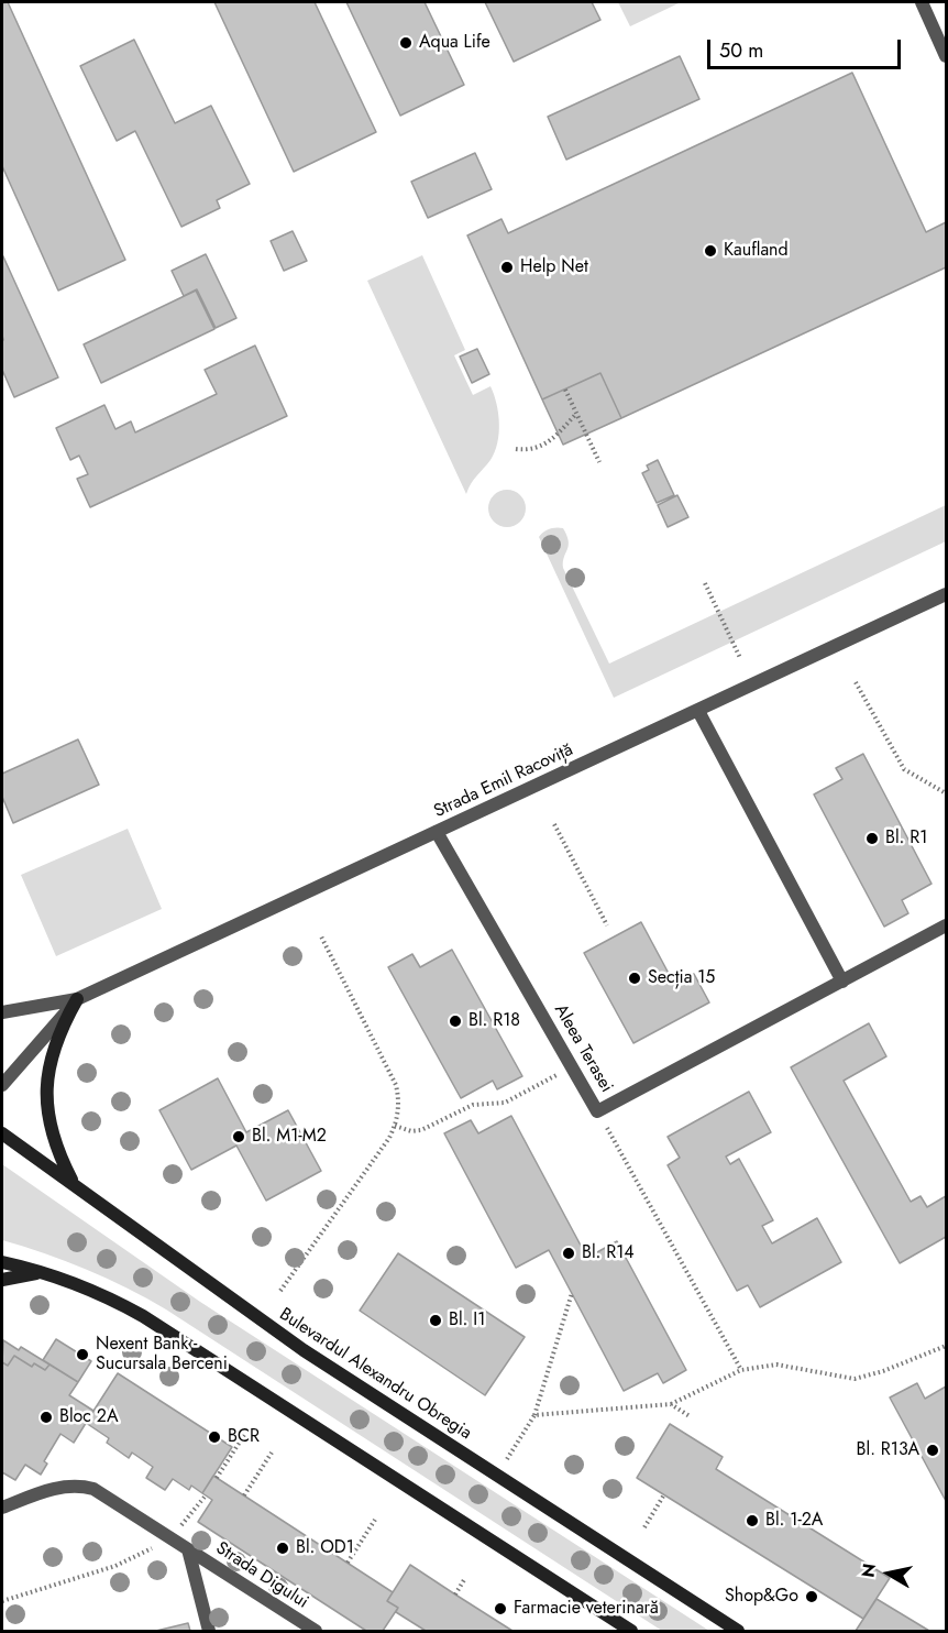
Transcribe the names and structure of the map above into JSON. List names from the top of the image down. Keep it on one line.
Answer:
{"streets":{"main road":["Bulevardul Alexandru Obregia"],"street":["Strada Emil Racoviță","Aleea Terasei","Strada Digului"]},"crossings":[["Strada Emil Racoviță","Aleea Terasei"]],"places":["Aqua Life","Kaufland","Help Net","Bl. R1","Secția 15","Bl. R18","Bl. M1-M2","Bl. R14","Bl. I1","Nexent Bank - Sucursala Berceni","Bloc 2A","BCR","Bl. R13A","Bl. 1-2A","Bl. OD1","Shop&Go","Farmacie veterinară"],"scale_bar":"50 m","north":"left"}
